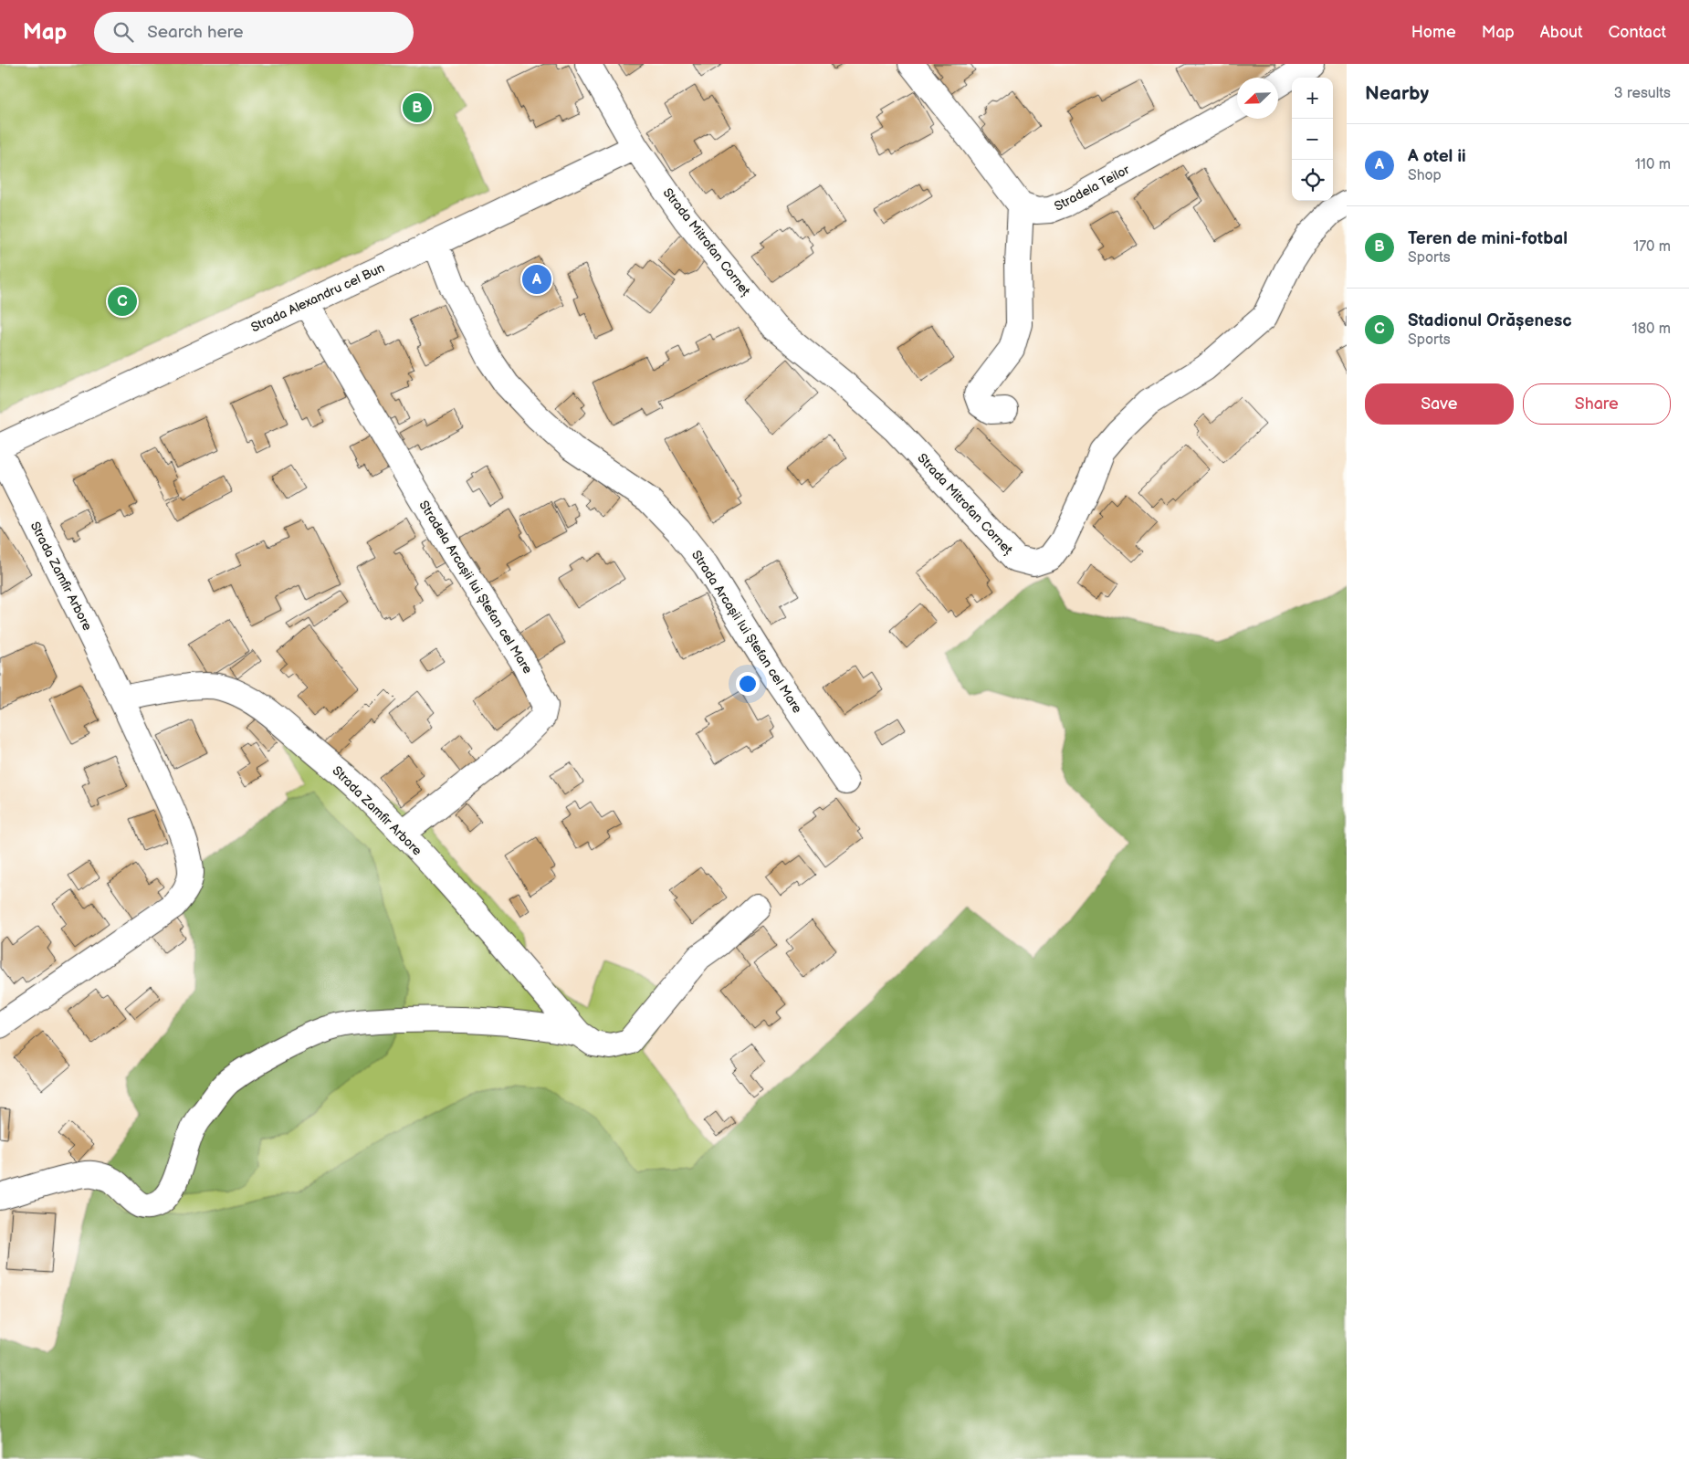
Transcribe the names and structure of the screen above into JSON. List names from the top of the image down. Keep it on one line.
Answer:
{"streets":{"street":["Stradela Teilor","Strada Mitrofan Corneț","Strada Alexandru cel Bun","Strada Zamfir Arbore","Stradela Arcașii lui Ștefan cel Mare","Strada Arcașii lui Ștefan cel Mare"]},"crossings":[["Strada Mitrofan Corneț","Strada Alexandru cel Bun"],["Strada Alexandru cel Bun","Stradela Arcașii lui Ștefan cel Mare"],["Strada Alexandru cel Bun","Strada Arcașii lui Ștefan cel Mare"],["Strada Zamfir Arbore","Stradela Arcașii lui Ștefan cel Mare"]],"north":"bottom left","page":{"header":"Map","search":"Search here","nav":["Home","Map","About","Contact"],"heading":["Nearby","3 results"],"map_buttons":["+","−"],"pins":["B","A","C"],"list":[{"mark":"A","name":"A otel ii","note":"Shop","value":"110 m"},{"mark":"B","name":"Teren de mini-fotbal","note":"Sports","value":"170 m"},{"mark":"C","name":"Stadionul Orășenesc","note":"Sports","value":"180 m"}],"buttons":["Save","Share"]}}
